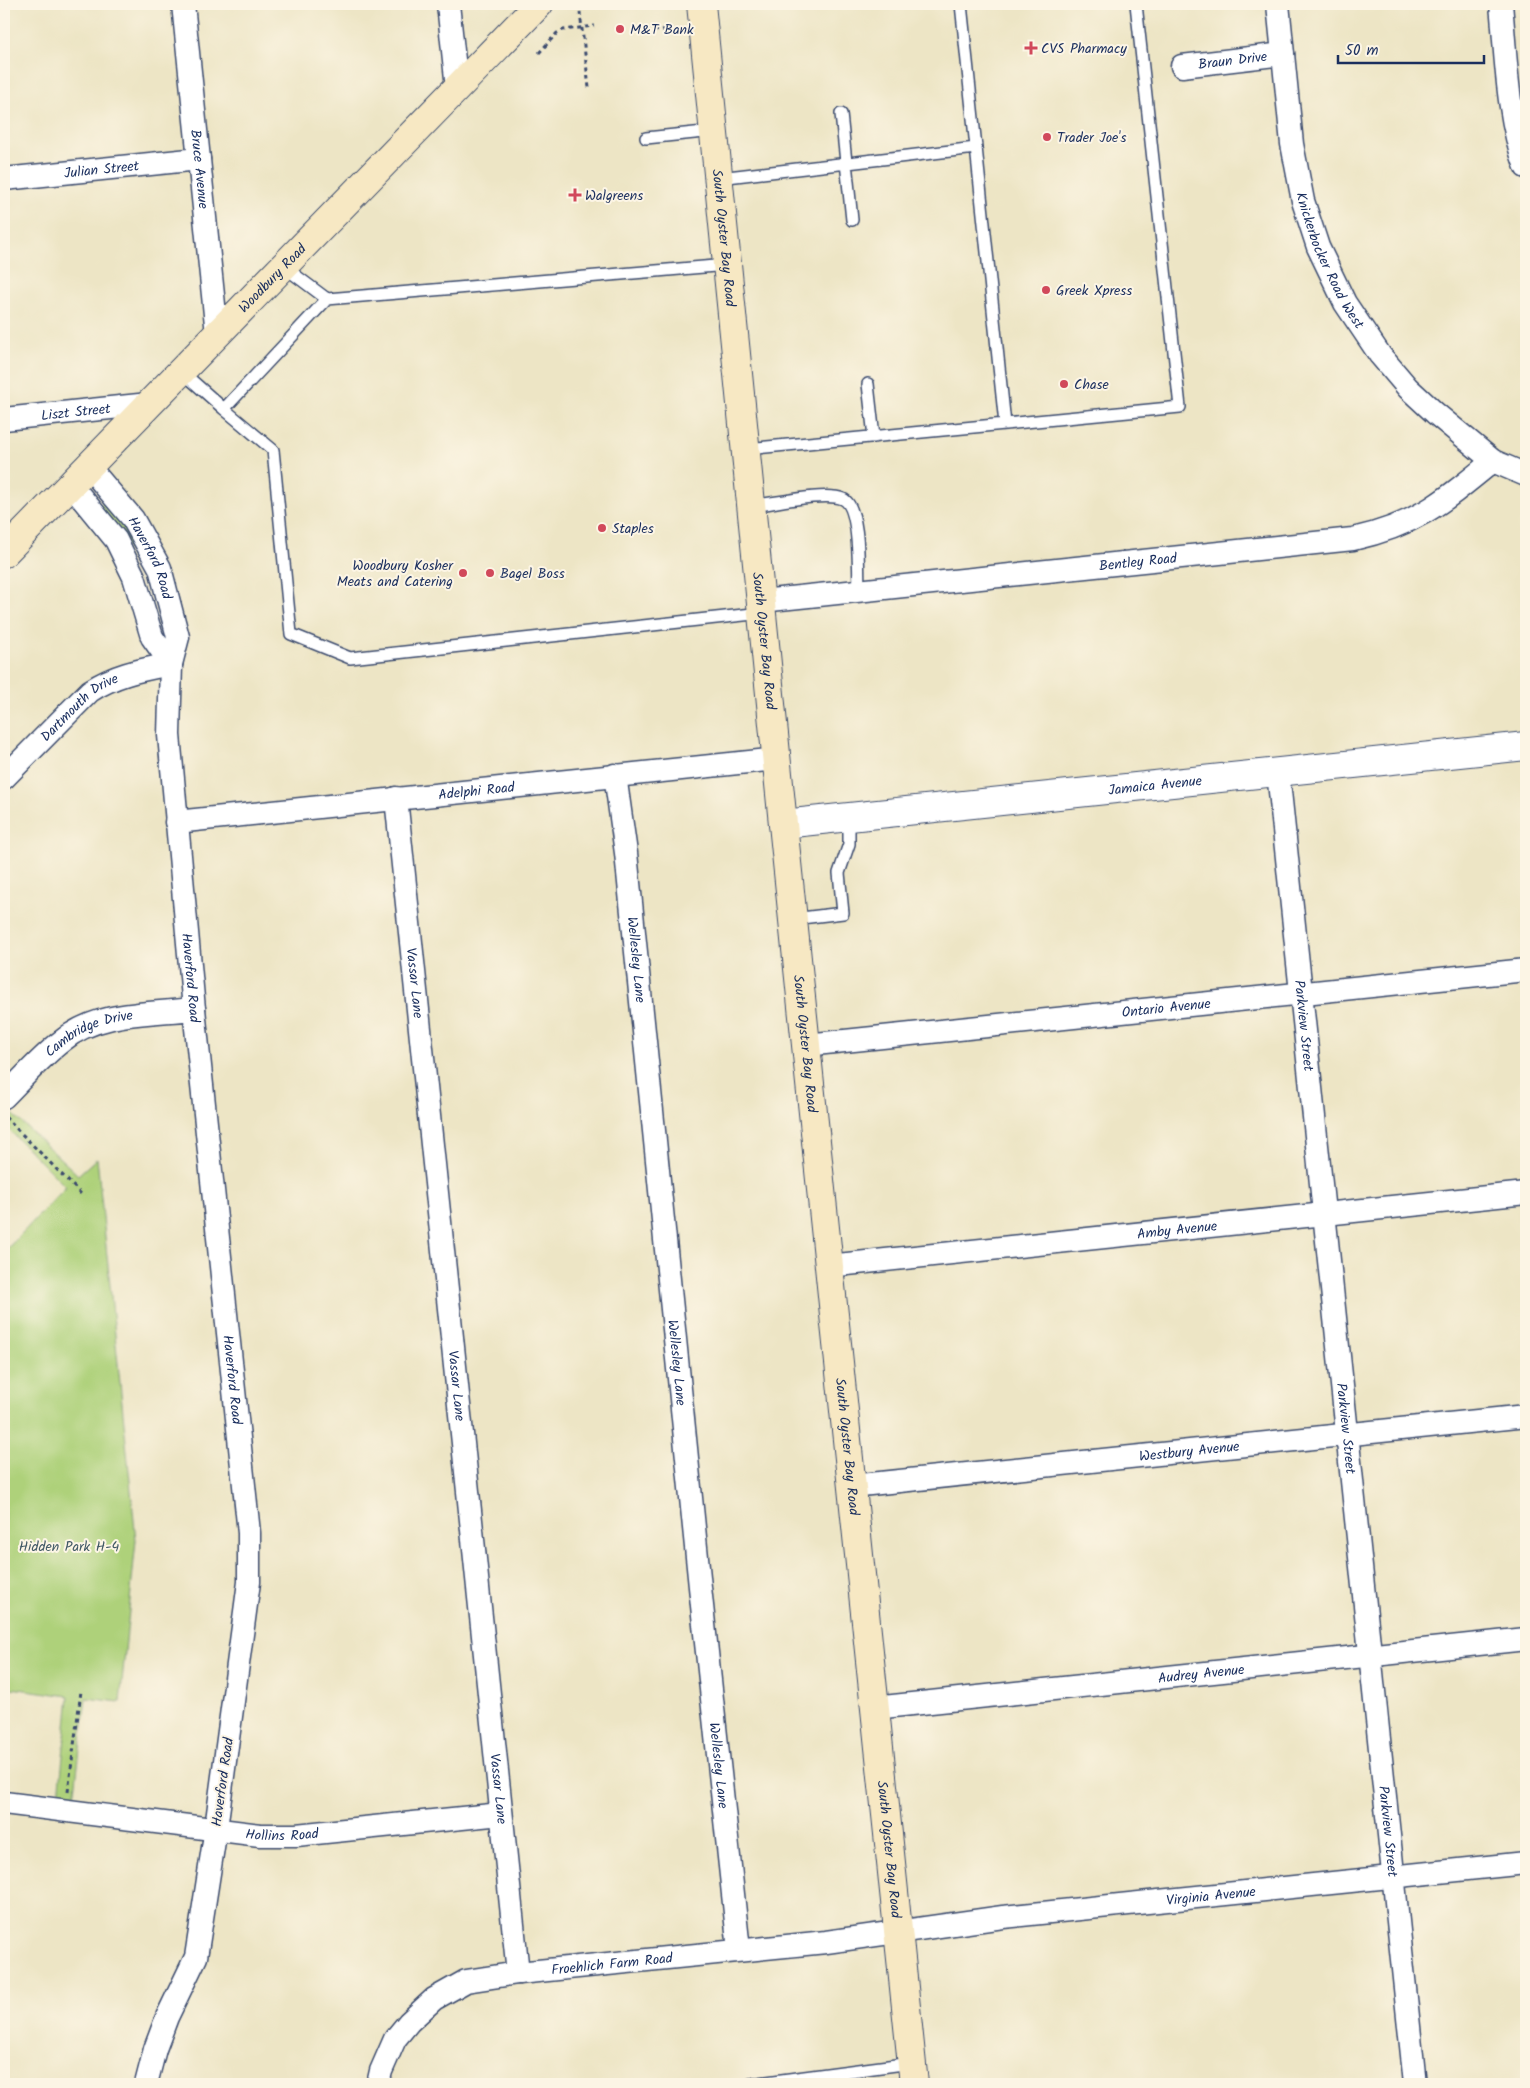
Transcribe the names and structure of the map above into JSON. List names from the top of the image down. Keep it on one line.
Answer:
{"streets":{"main road":["South Oyster Bay Road","Woodbury Road"],"street":["Braun Drive","Julian Street","Bruce Avenue","Knickerbocker Road West","Liszt Street","Haverford Road","Bentley Road","Dartmouth Drive","Jamaica Avenue","Adelphi Road","Wellesley Lane","Vassar Lane","Ontario Avenue","Parkview Street","Cambridge Drive","Amby Avenue","Westbury Avenue","Audrey Avenue","Hollins Road","Virginia Avenue","Froehlich Farm Road"]},"crossings":[["Braun Drive","Knickerbocker Road West"],["Julian Street","Bruce Avenue"],["Bruce Avenue","Woodbury Road"],["South Oyster Bay Road","Bentley Road"],["South Oyster Bay Road","Jamaica Avenue"],["South Oyster Bay Road","Adelphi Road"],["South Oyster Bay Road","Ontario Avenue"],["South Oyster Bay Road","Amby Avenue"],["South Oyster Bay Road","Westbury Avenue"],["South Oyster Bay Road","Audrey Avenue"],["South Oyster Bay Road","Virginia Avenue"],["South Oyster Bay Road","Froehlich Farm Road"],["Knickerbocker Road West","Bentley Road"],["Woodbury Road","Liszt Street"],["Woodbury Road","Haverford Road"],["Haverford Road","Dartmouth Drive"],["Haverford Road","Adelphi Road"],["Haverford Road","Cambridge Drive"],["Haverford Road","Hollins Road"],["Jamaica Avenue","Parkview Street"],["Adelphi Road","Wellesley Lane"],["Adelphi Road","Vassar Lane"],["Wellesley Lane","Froehlich Farm Road"],["Vassar Lane","Hollins Road"],["Vassar Lane","Froehlich Farm Road"],["Ontario Avenue","Parkview Street"],["Parkview Street","Amby Avenue"],["Parkview Street","Westbury Avenue"],["Parkview Street","Audrey Avenue"],["Parkview Street","Virginia Avenue"],["Virginia Avenue","Froehlich Farm Road"]],"parks":["Hidden Park H-4"],"places":{"other":["M&T Bank","Trader Joe's","Greek Xpress","Chase","Staples","Woodbury Kosher Meats and Catering","Bagel Boss"],"health":["CVS Pharmacy","Walgreens"]},"scale_bar":"50 m"}
